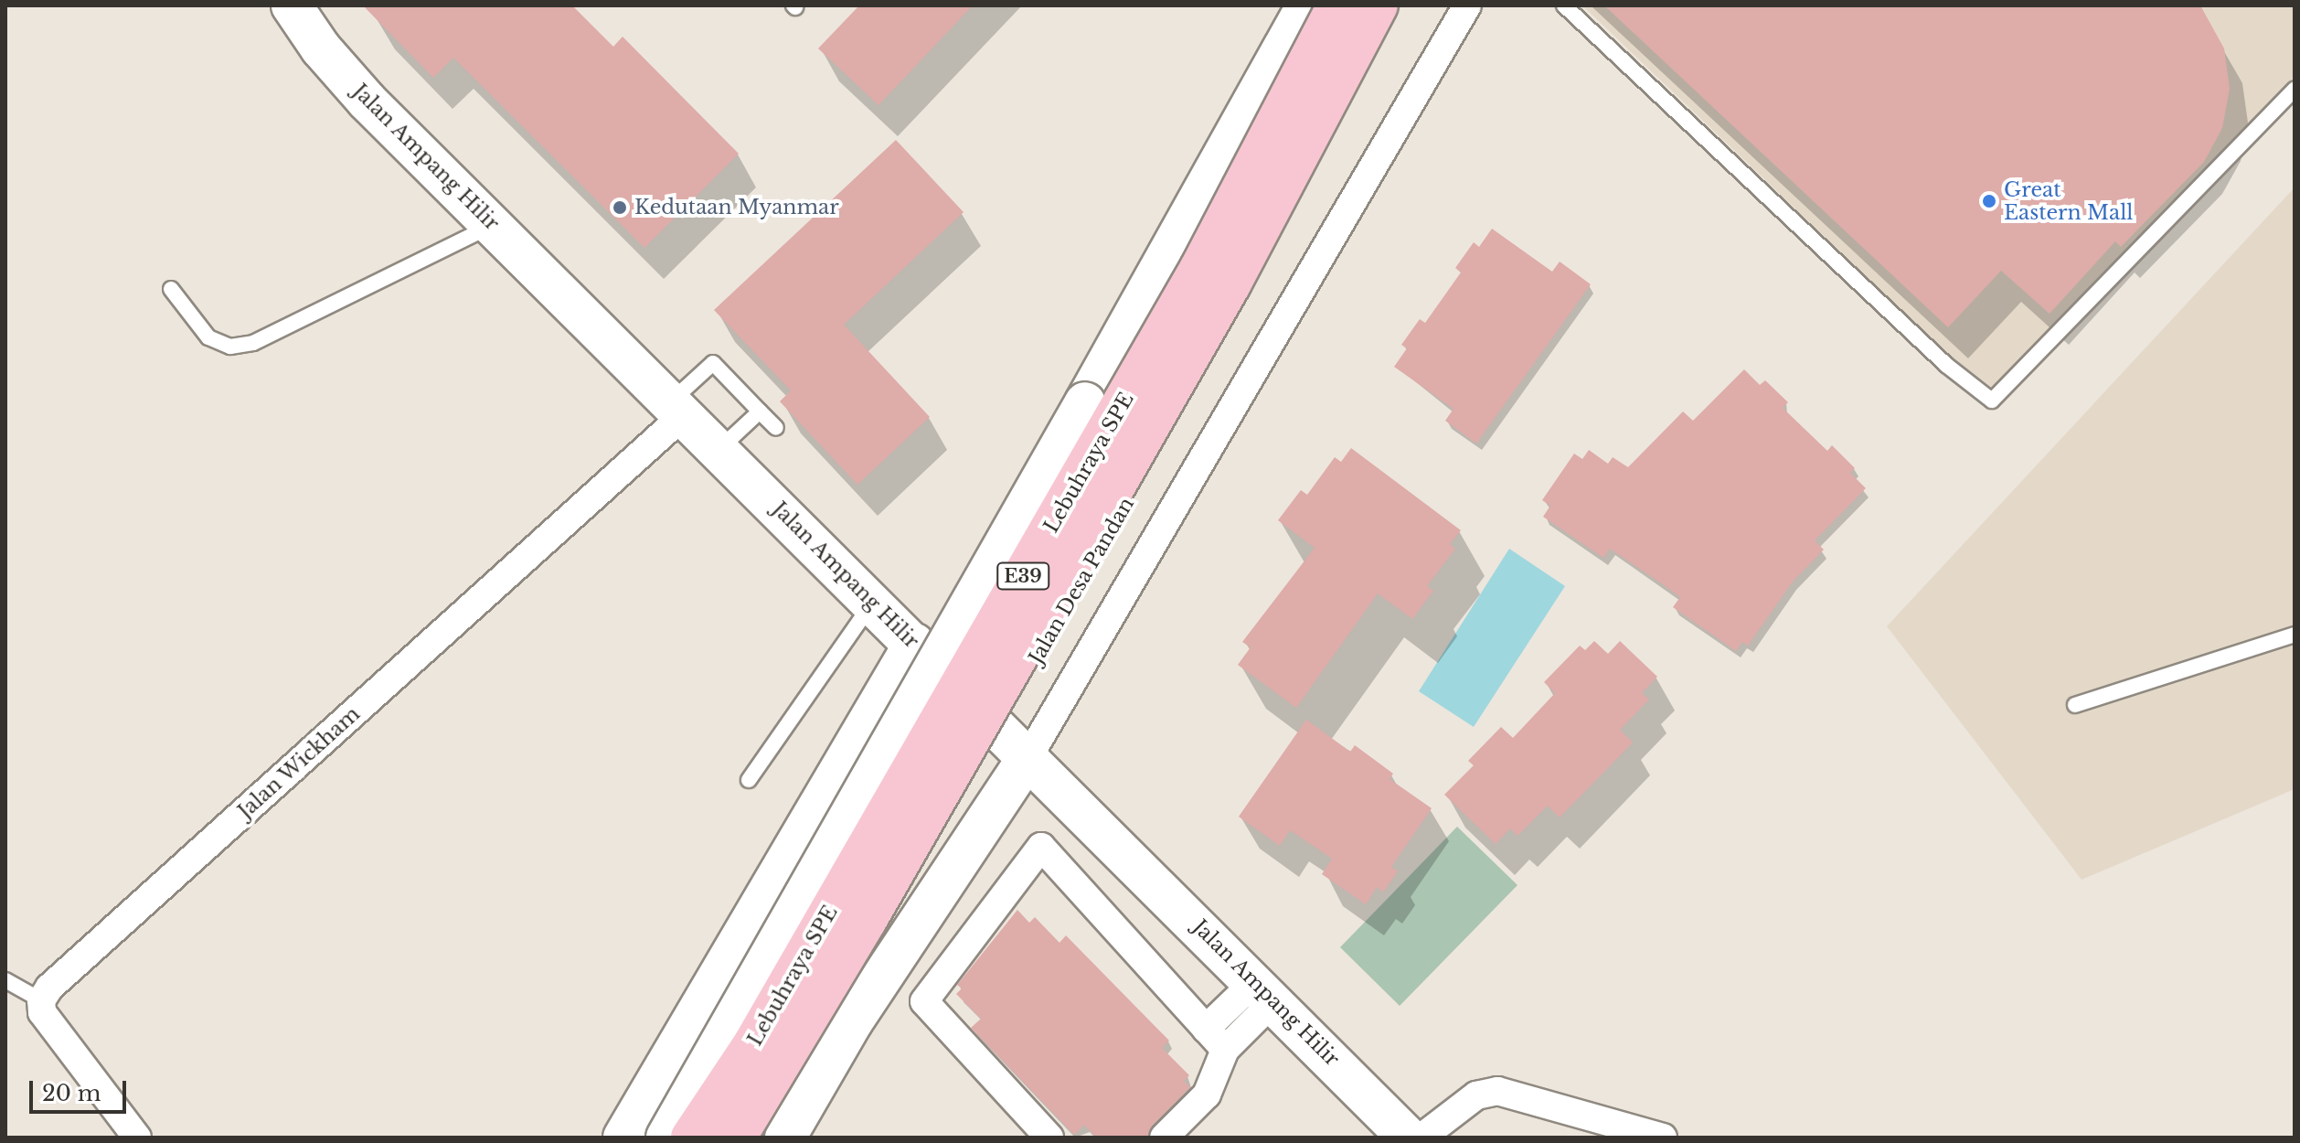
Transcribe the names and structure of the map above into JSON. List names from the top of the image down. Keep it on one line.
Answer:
{"streets":{"highway":["Lebuhraya SPE","E39"],"street":["Jalan Ampang Hilir","Jalan Desa Pandan","Jalan Wickham"]},"crossings":[["Jalan Ampang Hilir","Jalan Wickham"],["Lebuhraya SPE","Jalan Desa Pandan"]],"places":["Great Eastern Mall","Kedutaan Myanmar"],"scale_bar":"20 m"}
